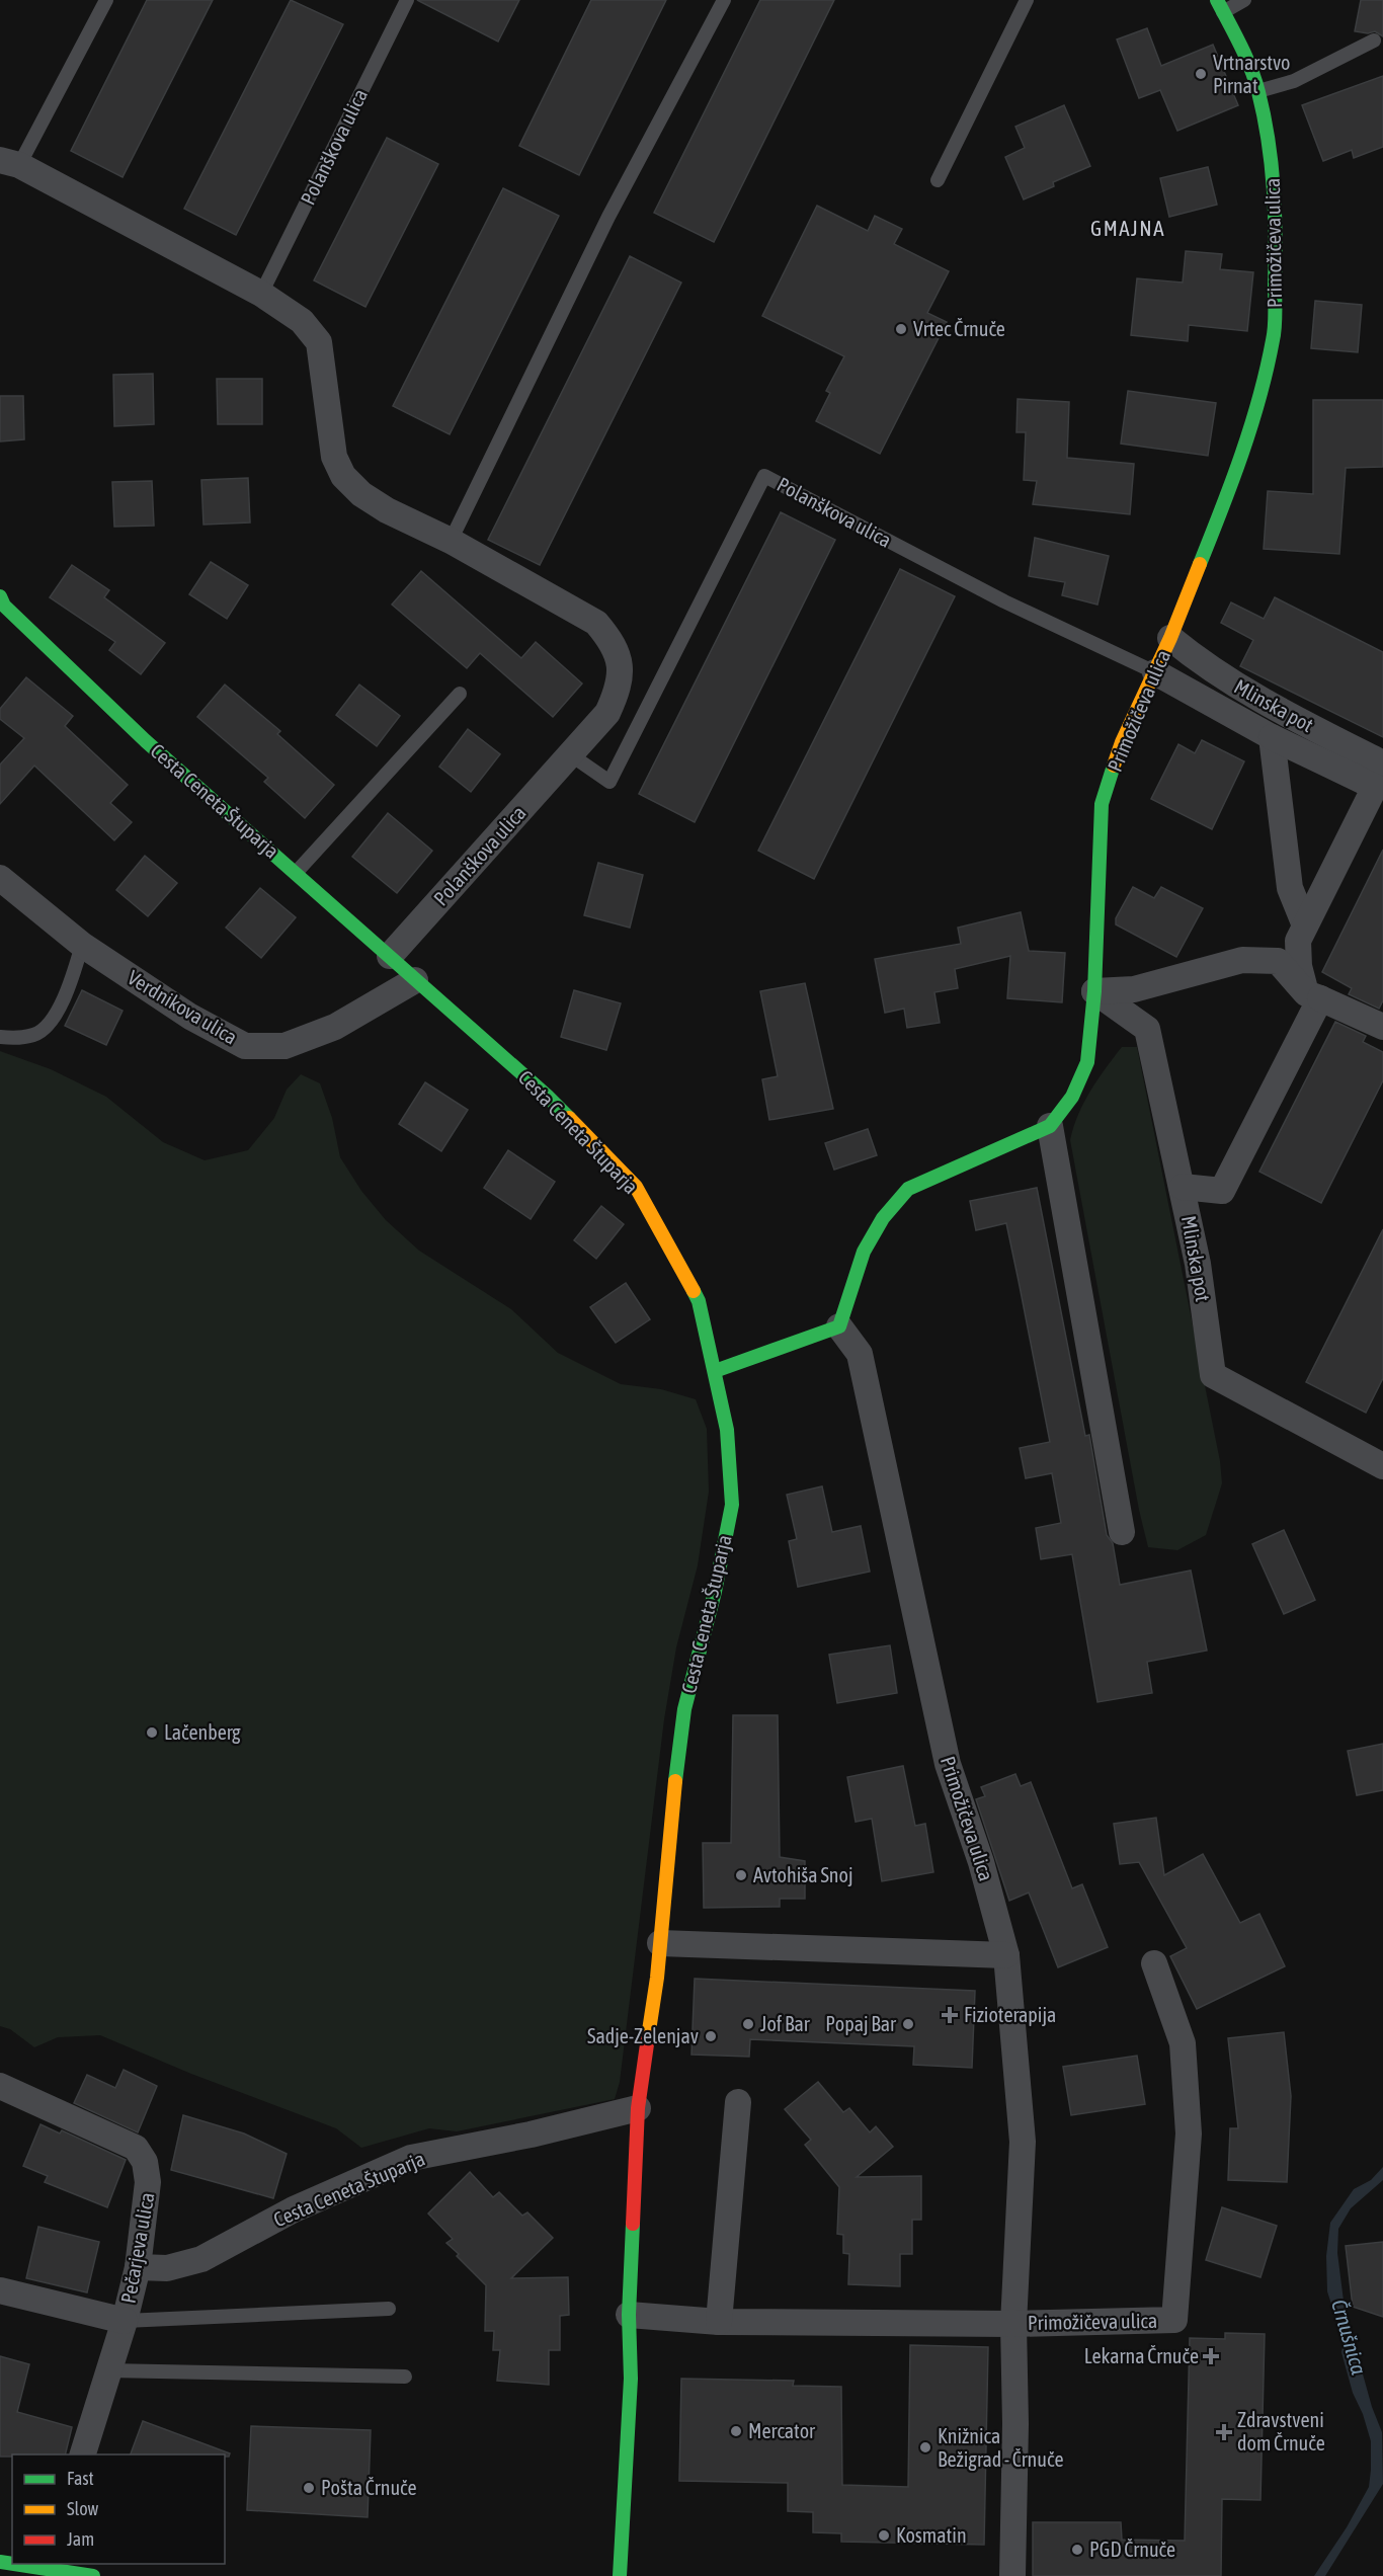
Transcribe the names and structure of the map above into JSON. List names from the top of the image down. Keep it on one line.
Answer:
{"streets":{"street":["Polanškova ulica","Primožičeva ulica","Mlinska pot","Cesta Ceneta Štuparja","Verdnikova ulica","Pečarjeva ulica"]},"crossings":[["Polanškova ulica","Primožičeva ulica"],["Polanškova ulica","Cesta Ceneta Štuparja"],["Primožičeva ulica","Mlinska pot"],["Primožičeva ulica","Cesta Ceneta Štuparja"],["Cesta Ceneta Štuparja","Verdnikova ulica"],["Cesta Ceneta Štuparja","Pečarjeva ulica"]],"districts":["GMAJNA"],"water":["Črnušnica"],"places":{"other":["Vrtnarstvo Pirnat","Vrtec Črnuče","Lačenberg","Avtohiša Snoj","Jof Bar","Popaj Bar","Sadje-Zelenjav","Mercator","Knižnica Bežigrad - Črnuče","Pošta Črnuče","Kosmatin","PGD Črnuče"],"health":["Fizioterapija","Lekarna Črnuče","Zdravstveni dom Črnuče"]},"legend":["Fast","Slow","Jam"]}
